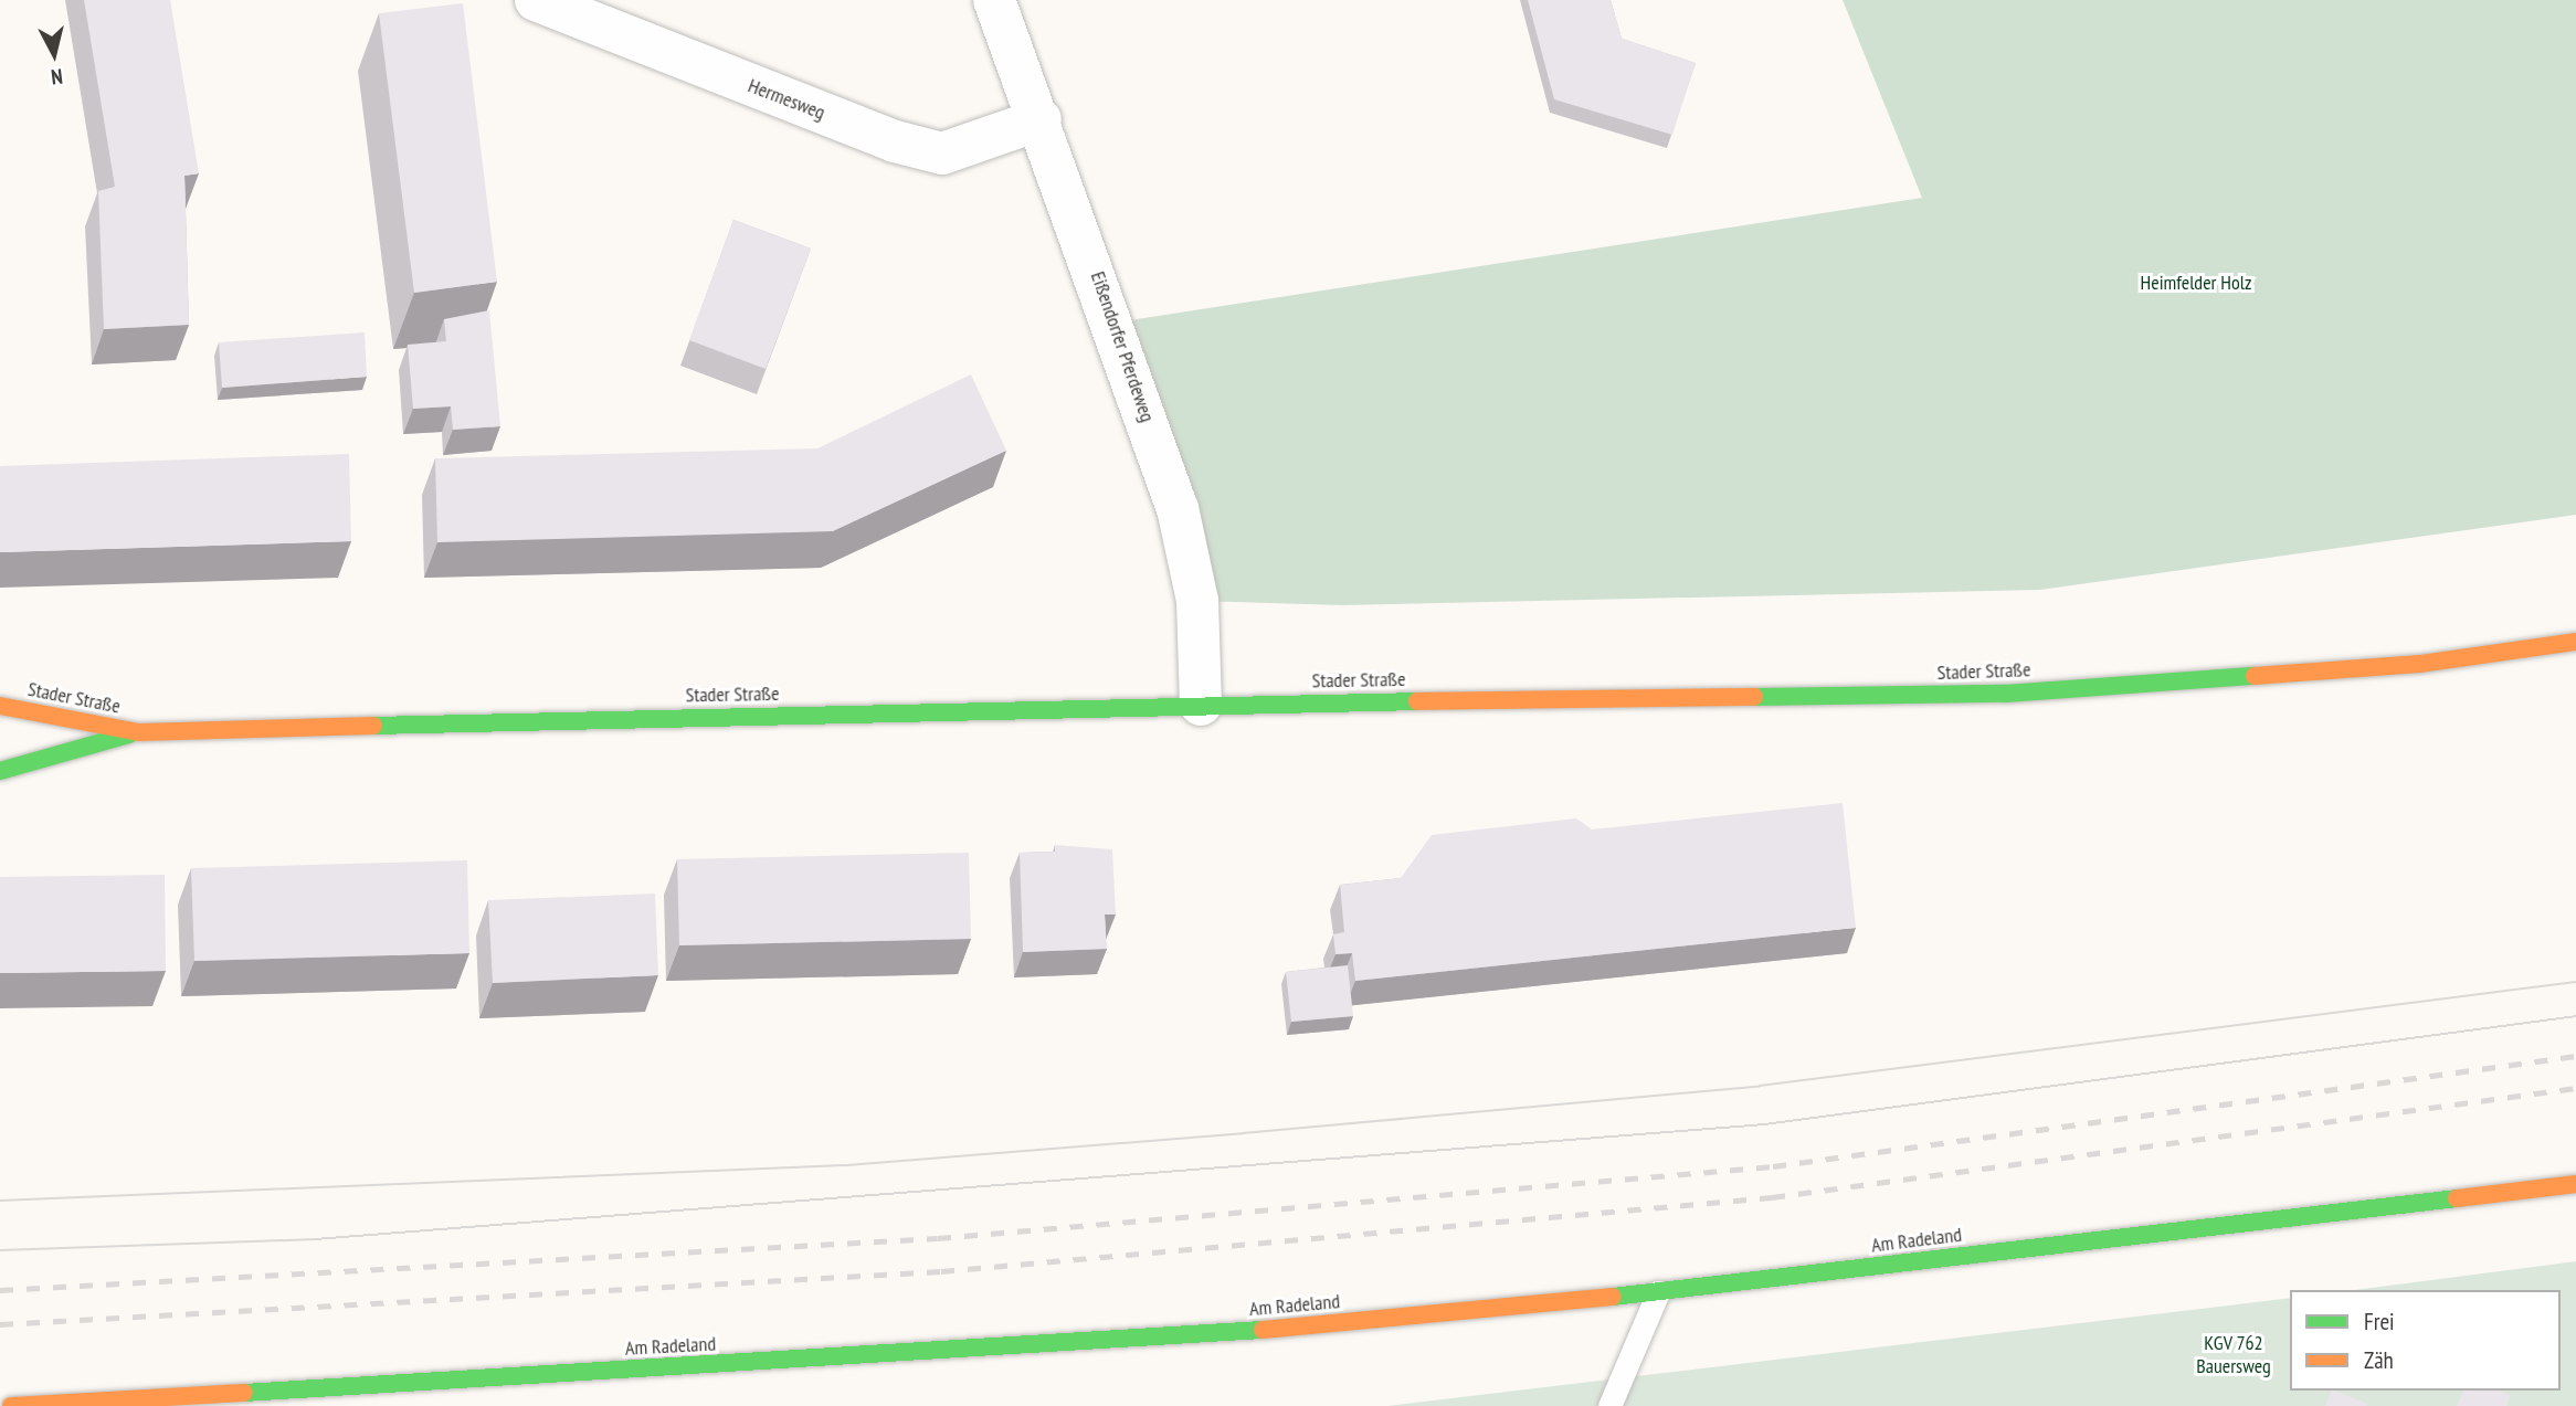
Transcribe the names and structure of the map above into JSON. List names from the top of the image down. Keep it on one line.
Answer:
{"streets":{"main road":["Stader Straße","Am Radeland"],"street":["Hermesweg","Eißendorfer Pferdeweg"]},"crossings":[["Hermesweg","Eißendorfer Pferdeweg"],["Eißendorfer Pferdeweg","Stader Straße"]],"parks":["Heimfelder Holz","KGV 762 Bauersweg"],"legend":["Frei","Zäh"],"north":"bottom"}
